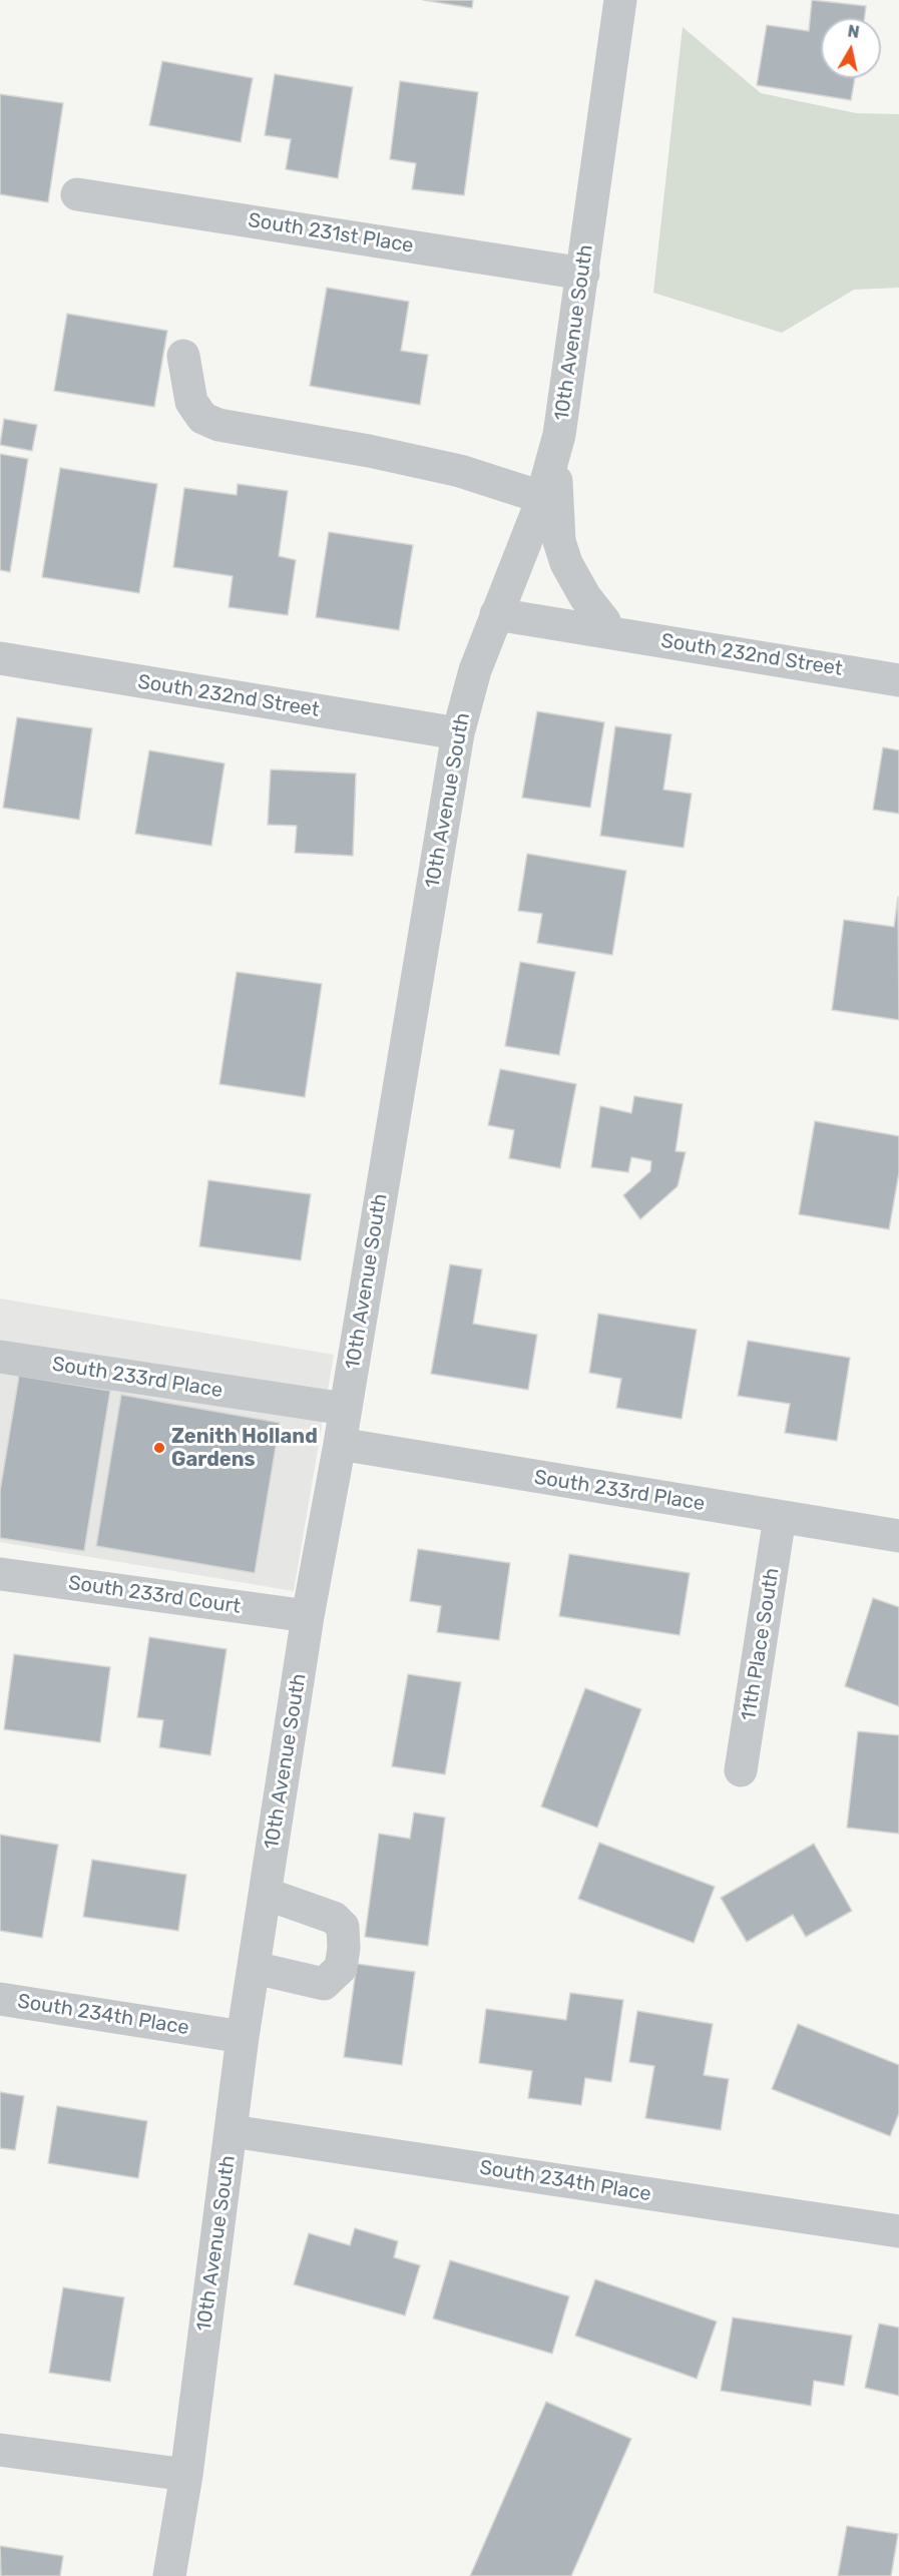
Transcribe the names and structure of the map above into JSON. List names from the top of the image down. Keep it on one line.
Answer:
{"streets":{"street":["South 231st Place","10th Avenue South","South 232nd Street","South 233rd Place","South 233rd Court","11th Place South","South 234th Place"]},"crossings":[["South 231st Place","10th Avenue South"],["10th Avenue South","South 232nd Street"],["10th Avenue South","South 233rd Place"],["10th Avenue South","South 233rd Court"],["10th Avenue South","South 234th Place"],["South 233rd Place","11th Place South"]],"places":["Zenith Holland Gardens"],"north":"top"}
